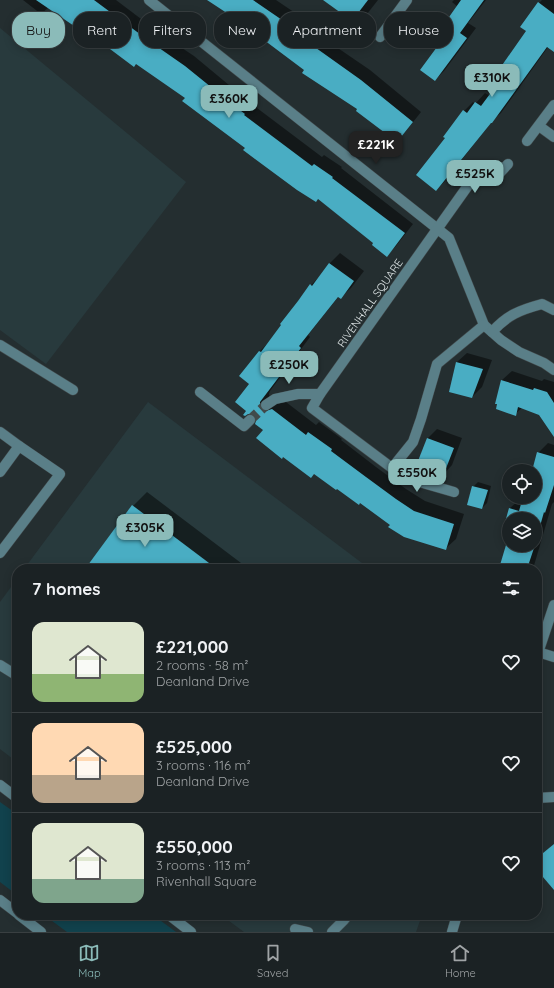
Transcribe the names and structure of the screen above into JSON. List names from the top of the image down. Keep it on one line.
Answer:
{"streets":{"street":["RIVENHALL SQUARE"]},"page":{"chip":["Buy","Rent","Filters","New","Apartment","House"],"price":["£310K","£360K","£221K","£525K","£250K","£550K","£305K"],"heading":"7 homes","list":[{"name":"£221,000","note":"2 rooms · 58 m² · Deanland Drive"},{"name":"£525,000","note":"3 rooms · 116 m² · Deanland Drive"},{"name":"£550,000","note":"3 rooms · 113 m² · Rivenhall Square"}],"tabs":["Map","Saved","Home"]}}
